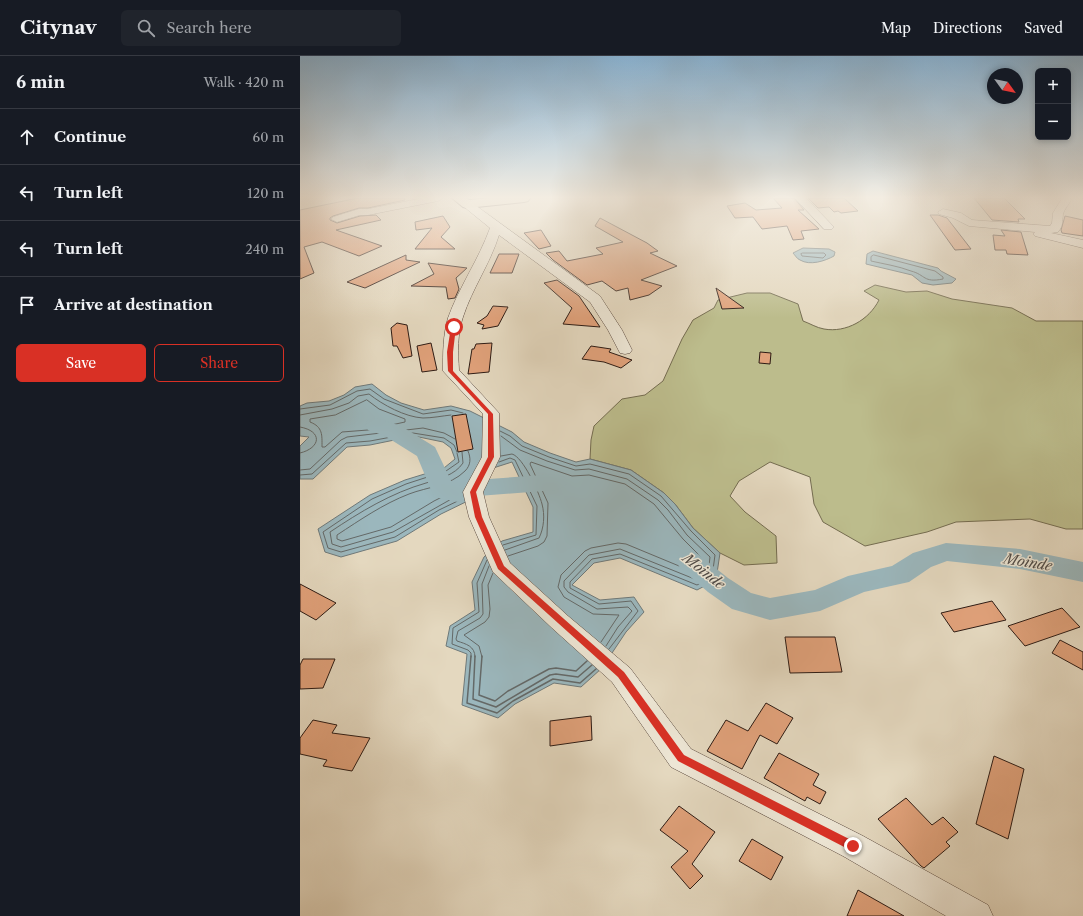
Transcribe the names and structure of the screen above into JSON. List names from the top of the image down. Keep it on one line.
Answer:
{"water":["Moinde"],"north":"bottom right","page":{"header":"Citynav","search":"Search here","nav":["Map","Directions","Saved"],"heading":["6 min","Walk · 420 m"],"map_buttons":["+","−"],"list":[["Continue","60 m"],["Turn left","120 m"],["Turn left","240 m"],"Arrive at destination"],"buttons":["Save","Share"]}}
